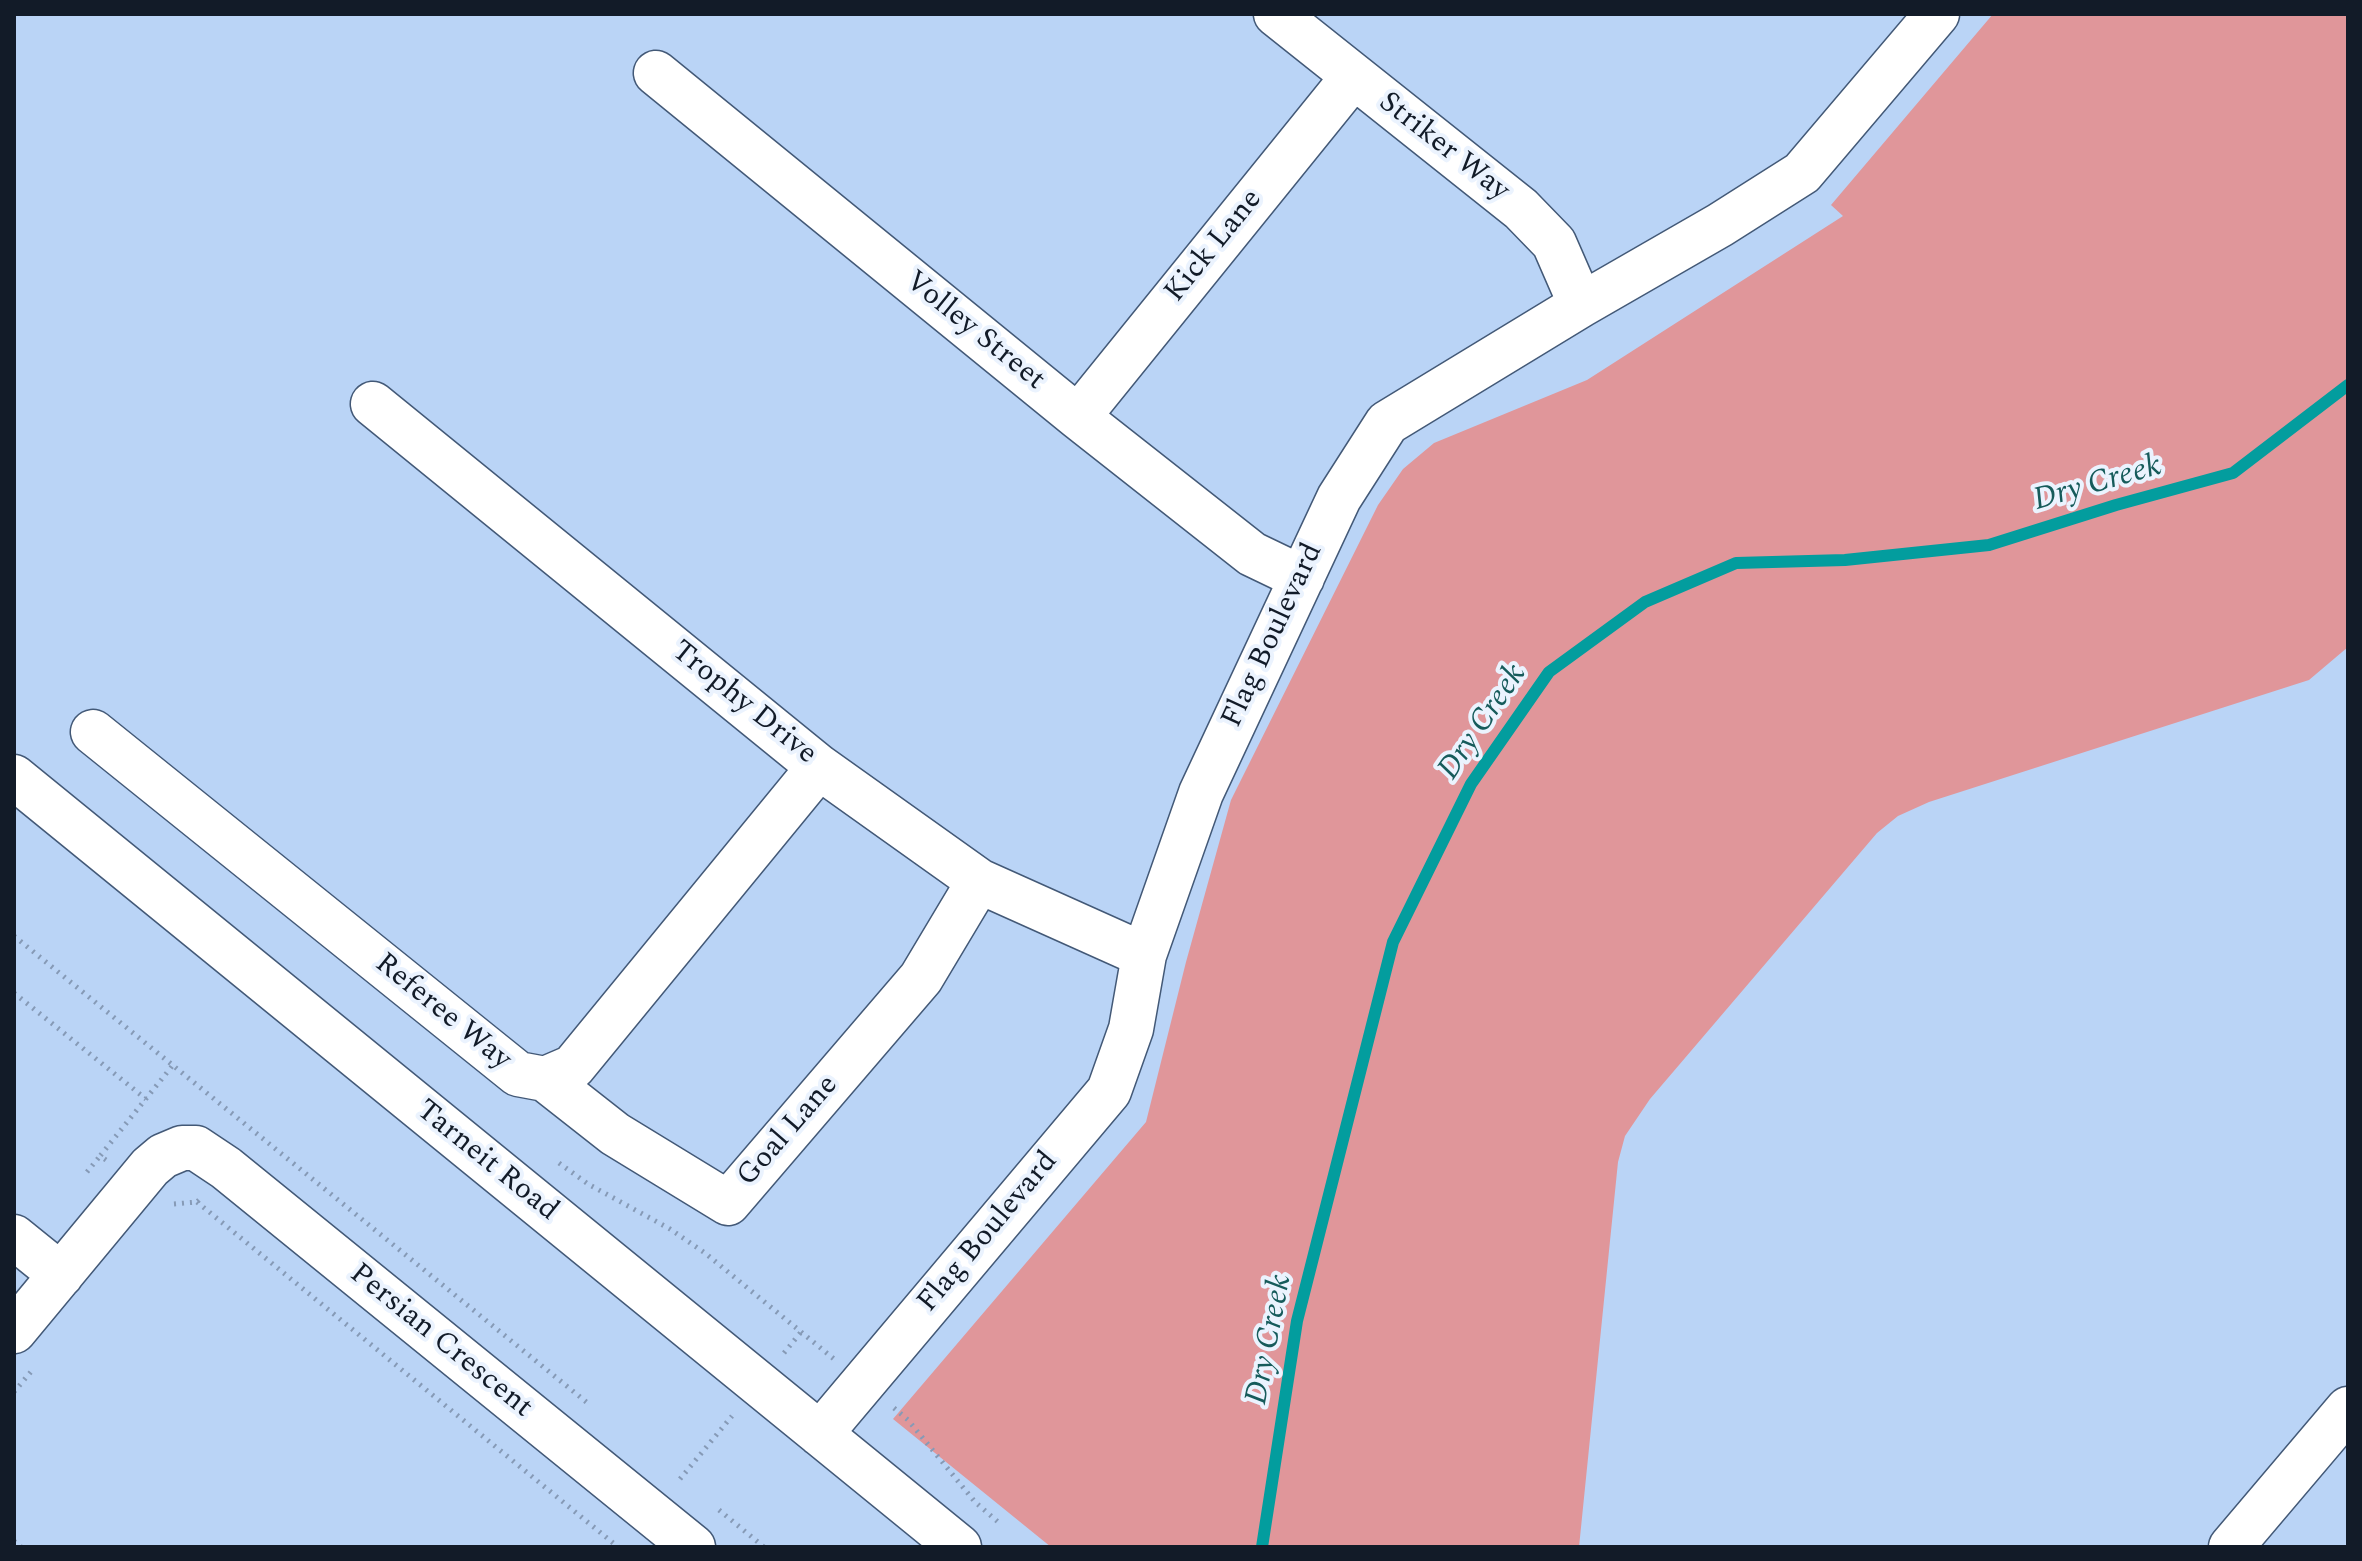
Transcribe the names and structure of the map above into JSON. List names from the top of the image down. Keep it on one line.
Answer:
{"streets":{"street":["Striker Way","Kick Lane","Volley Street","Flag Boulevard","Trophy Drive","Referee Way","Goal Lane","Tarneit Road","Persian Crescent"]},"crossings":[["Striker Way","Kick Lane"],["Striker Way","Flag Boulevard"],["Kick Lane","Volley Street"],["Volley Street","Flag Boulevard"],["Flag Boulevard","Trophy Drive"],["Flag Boulevard","Tarneit Road"],["Trophy Drive","Referee Way"],["Trophy Drive","Goal Lane"],["Referee Way","Goal Lane"]],"water":["Dry Creek"]}
